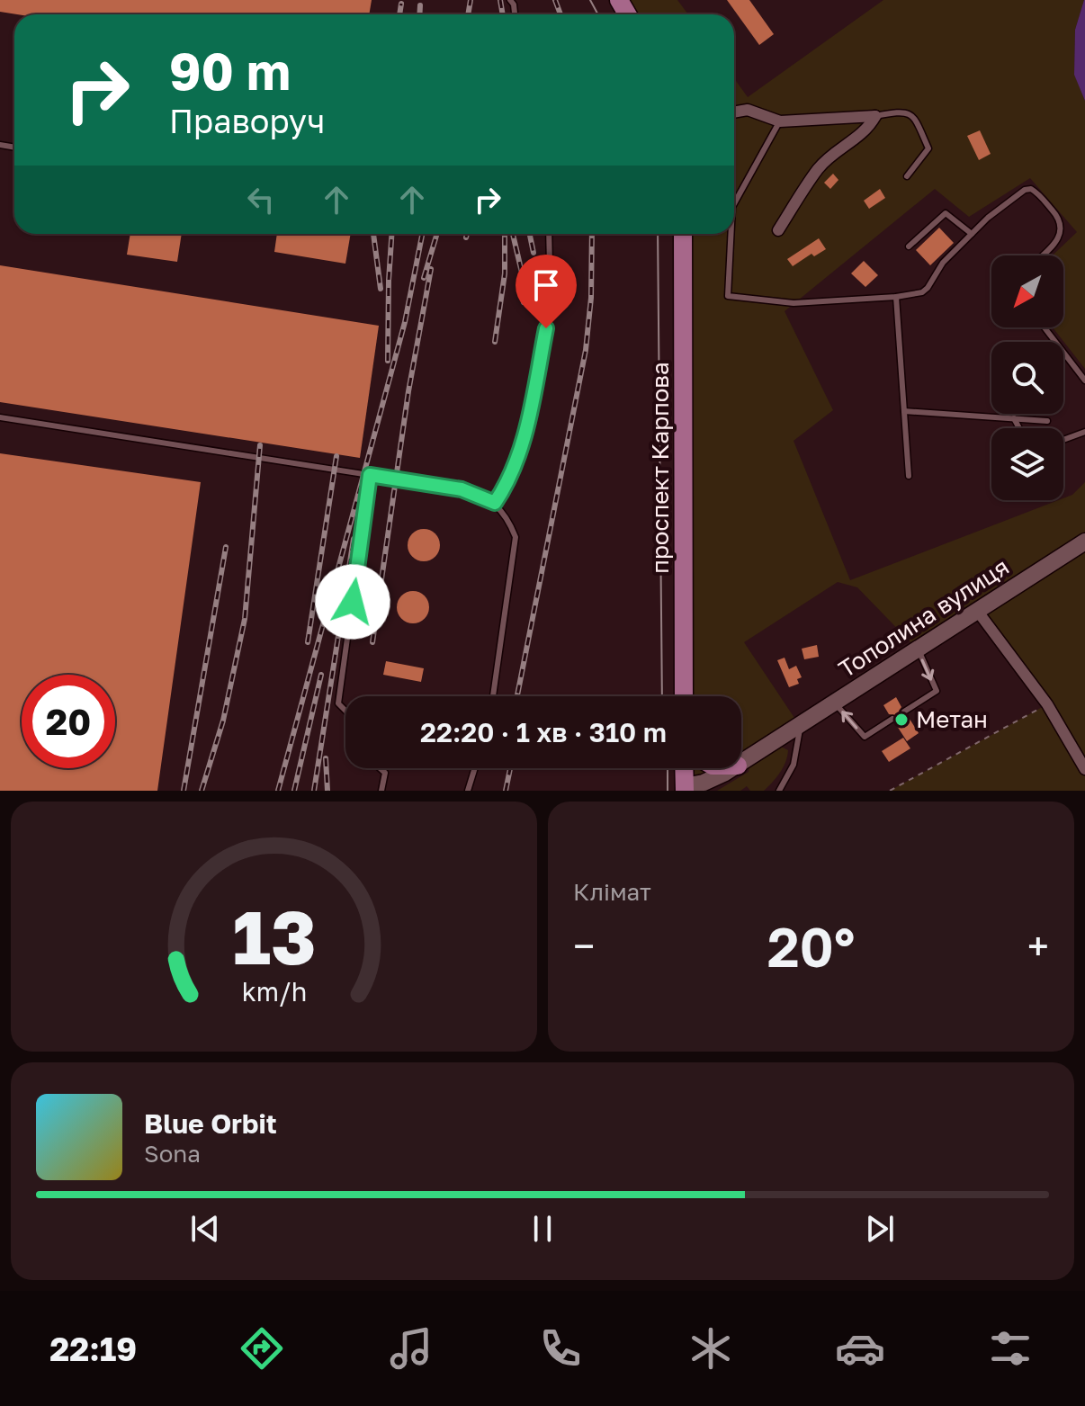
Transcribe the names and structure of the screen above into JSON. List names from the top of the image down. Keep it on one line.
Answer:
{"streets":{"main road":["проспект Карпова","Тополина вулиця"]},"places":["Метан"],"north":"bottom left","page":{"turn":["90 m","Праворуч"],"limit":"20","trip":"22:20 · 1 хв · 310 m","tile":"Клімат","heat":["−","20°","+"],"song":["Blue Orbit","Sona"],"tabs":"22:19","gauge":["13","km/h"]}}
